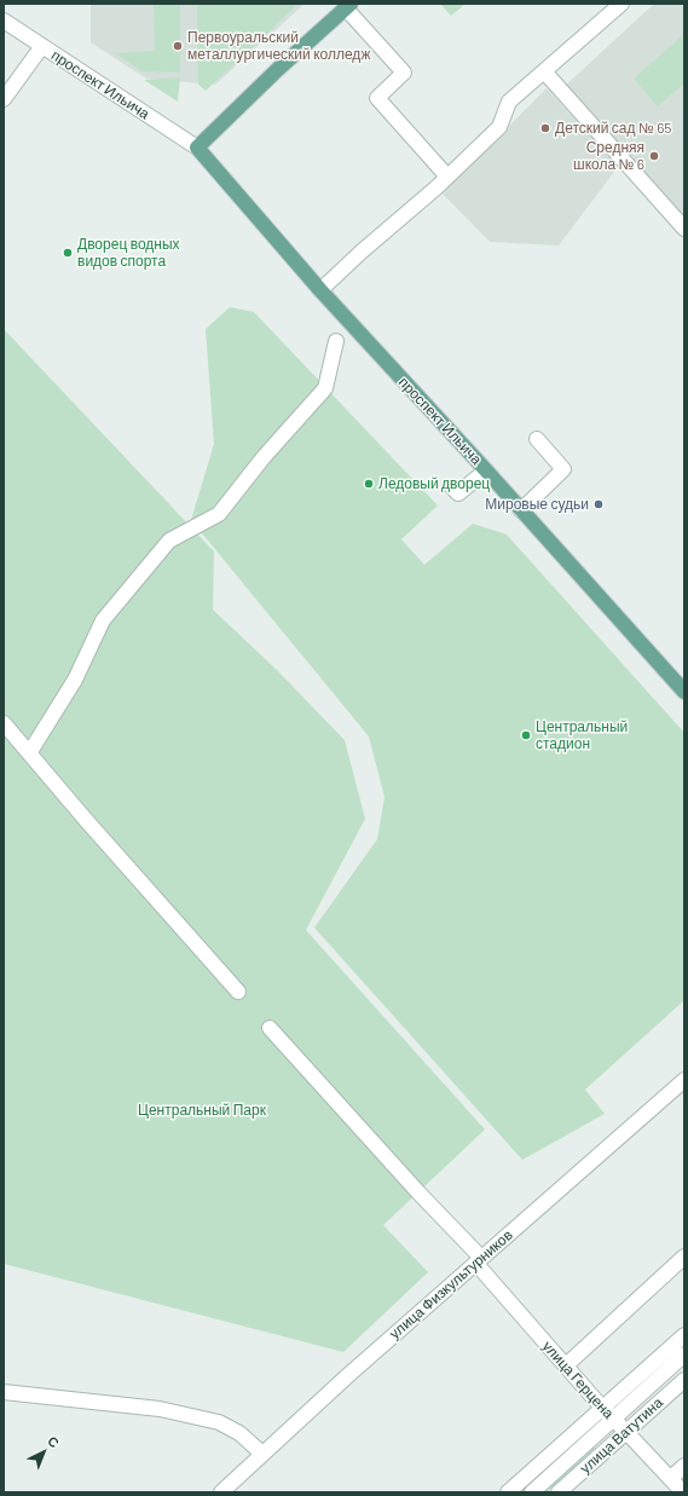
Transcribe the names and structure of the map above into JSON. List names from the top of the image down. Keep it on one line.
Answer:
{"streets":{"main road":["проспект Ильича"],"street":["улица Физкультурников","улица Герцена","улица Ватутина"]},"crossings":[["улица Физкультурников","улица Герцена"],["улица Герцена","улица Ватутина"]],"parks":["Центральный Парк"],"places":["Первоуральский металлургический колледж","Детский сад № 65","Средняя школа № 6","Дворец водных видов спорта","Ледовый дворец","Мировые судьи","Центральный стадион"],"north":"top right"}
